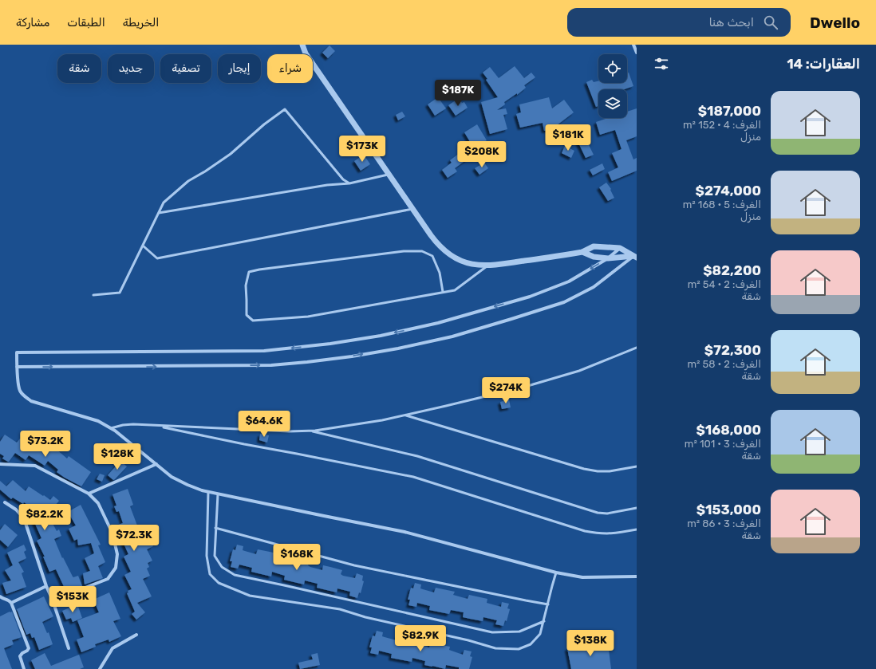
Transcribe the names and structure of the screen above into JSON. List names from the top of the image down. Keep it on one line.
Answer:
{"page":{"header":"Dwello","search":"ابحث هنا","nav":["الخريطة","الطبقات","مشاركة"],"heading":"العقارات: 14","chip":["شراء","إيجار","تصفية","جديد","شقة"],"price":["$187K","$181K","$173K","$208K","$274K","$64.6K","$73.2K","$128K","$82.2K","$72.3K","$168K","$153K","$82.9K","$138K"],"list":[{"name":"$187,000","note":"الغرف: 4 · 152 m² · منزل"},{"name":"$274,000","note":"الغرف: 5 · 168 m² · منزل"},{"name":"$82,200","note":"الغرف: 2 · 54 m² · شقة"},{"name":"$72,300","note":"الغرف: 2 · 58 m² · شقة"},{"name":"$168,000","note":"الغرف: 3 · 101 m² · شقة"},{"name":"$153,000","note":"الغرف: 3 · 86 m² · شقة"}]}}
